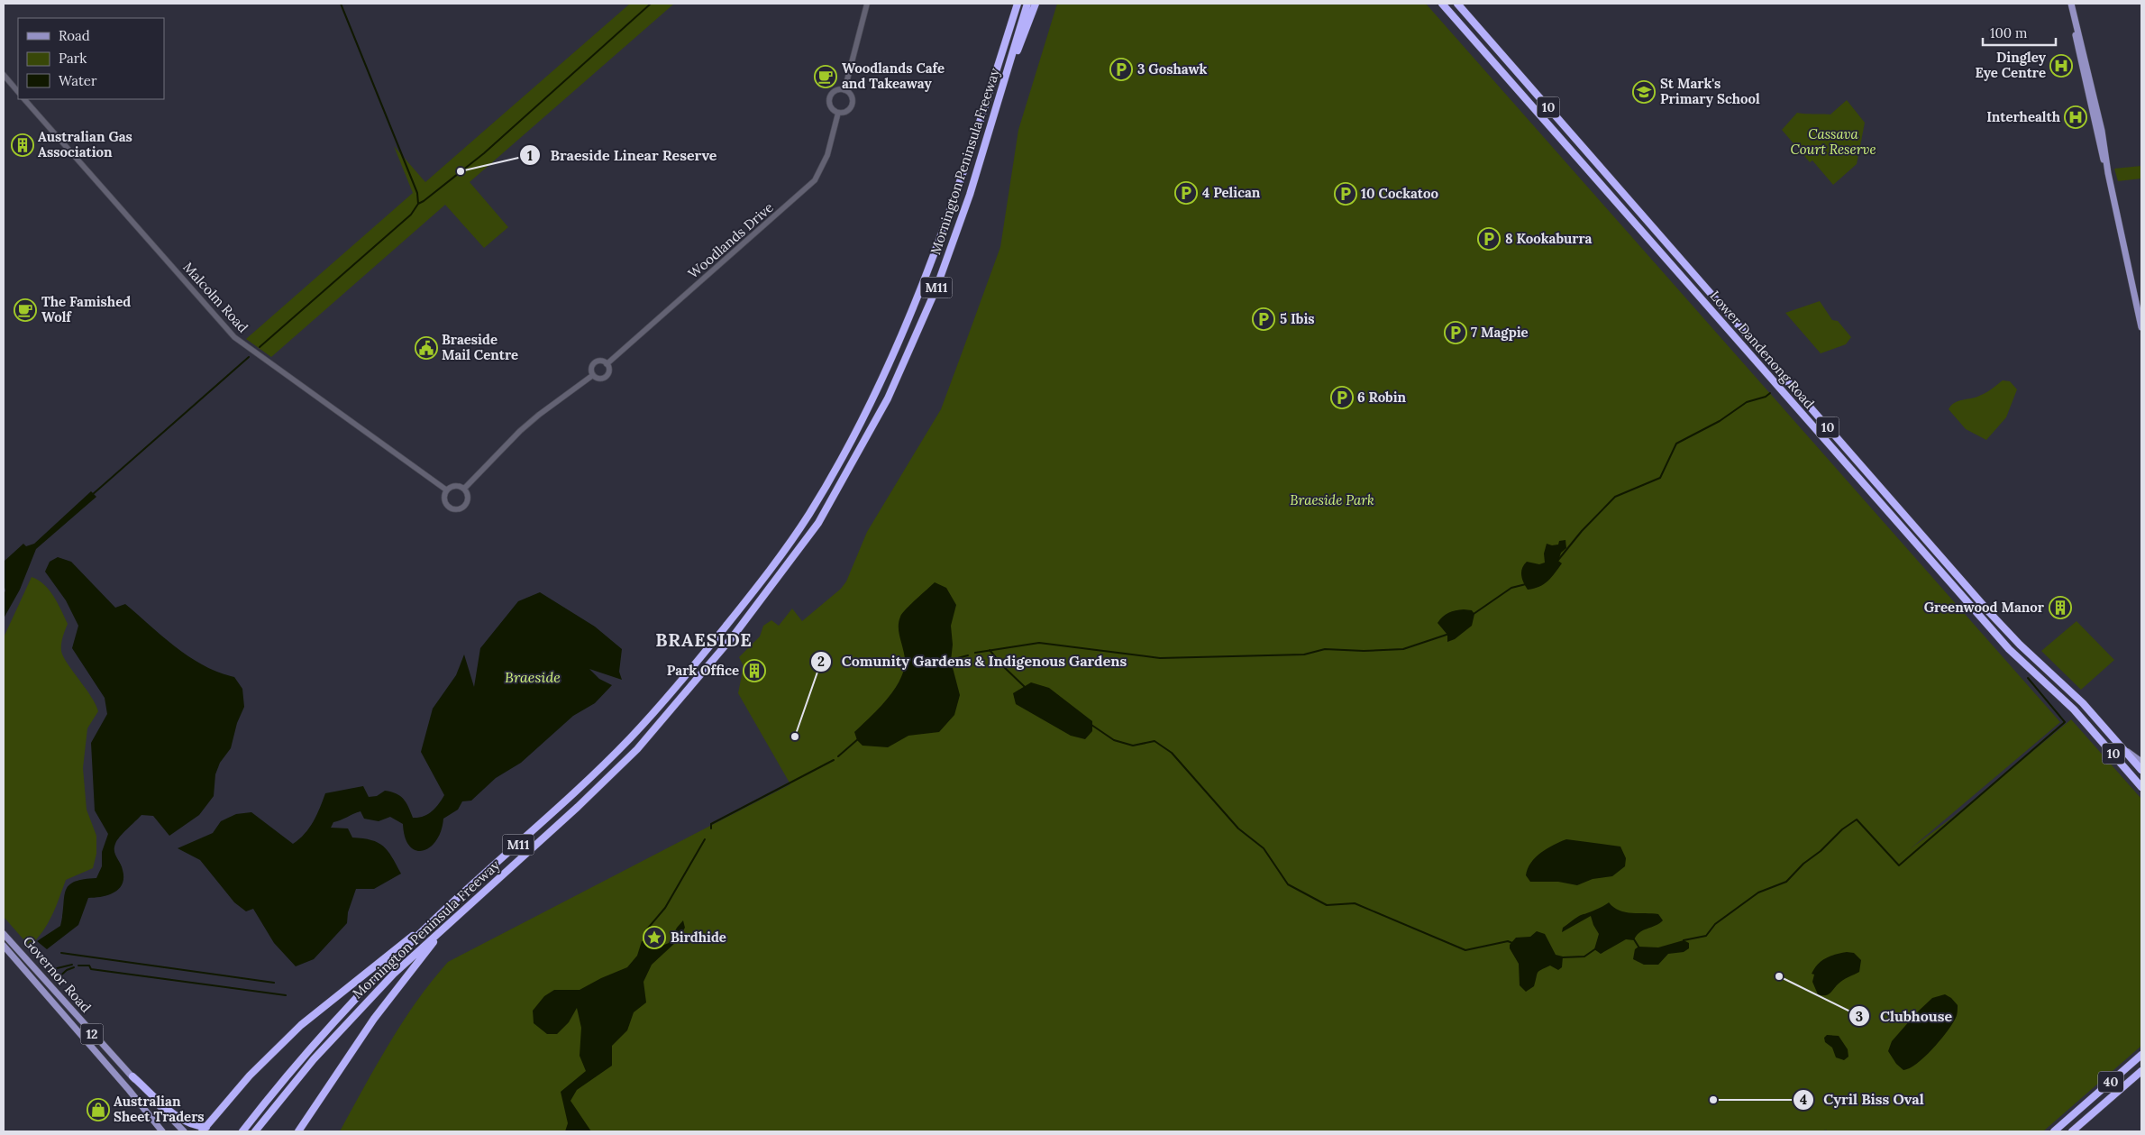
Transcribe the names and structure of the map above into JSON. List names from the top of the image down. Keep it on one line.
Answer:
{"streets":{"highway":["10","Mornington Peninsula Freeway","M11","Lower Dandenong Road","40"],"main road":["Governor Road","12"],"street":["Woodlands Drive","Malcolm Road"]},"districts":["BRAESIDE"],"water":["Braeside"],"parks":["Cassava Court Reserve","Braeside Park"],"places":{"hospital":["Dingley Eye Centre","Interhealth"],"parking":["3 Goshawk","4 Pelican","10 Cockatoo","8 Kookaburra","5 Ibis","7 Magpie","6 Robin"],"cafe":["Woodlands Cafe and Takeaway","The Famished Wolf"],"school or university":["St Mark's Primary School"],"building":["Australian Gas Association","Greenwood Manor","Park Office"],"other":["Braeside Linear Reserve","Comunity Gardens & Indigenous Gardens","Clubhouse","Cyril Biss Oval"],"public building":["Braeside Mail Centre"],"place":["Birdhide"],"shop":["Australian Sheet Traders"]},"legend":["Road","Park","Water"],"scale_bar":"100 m"}
